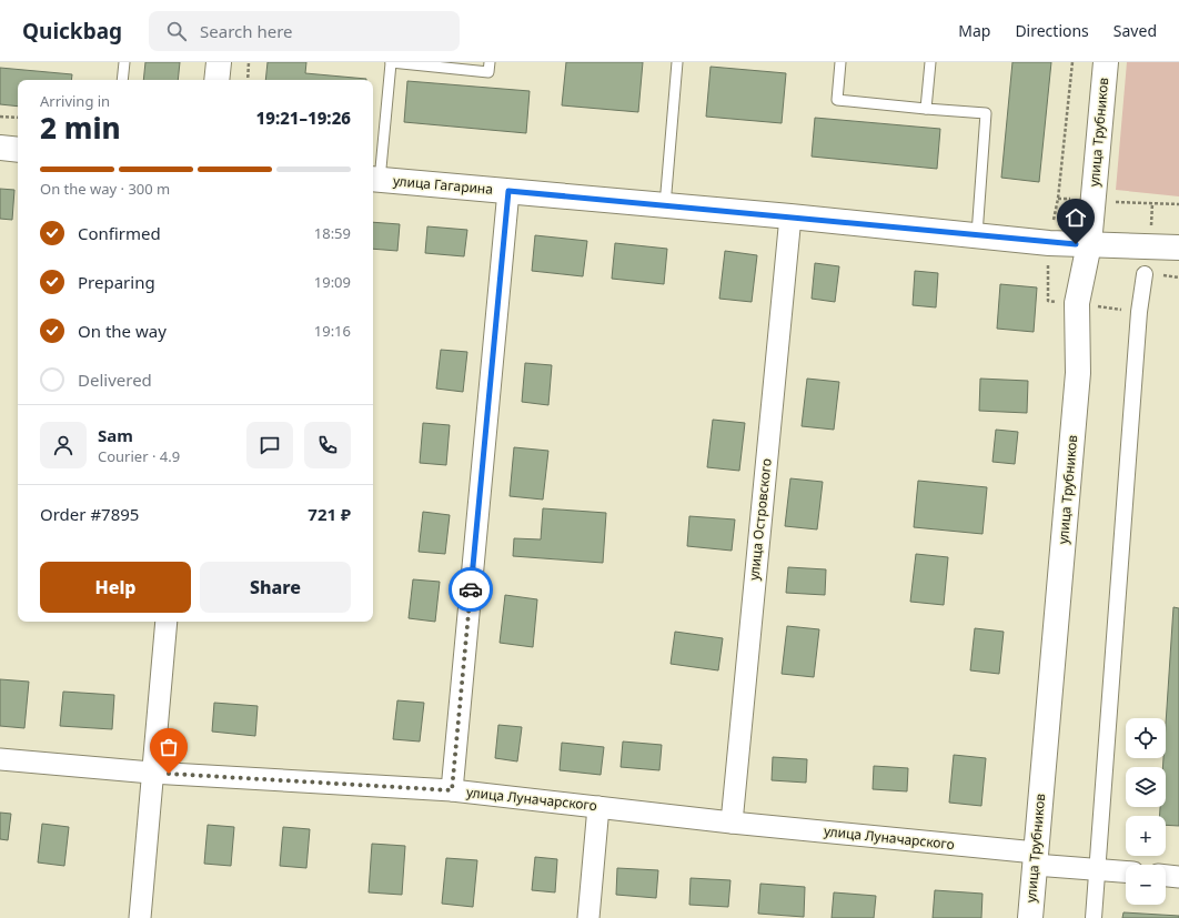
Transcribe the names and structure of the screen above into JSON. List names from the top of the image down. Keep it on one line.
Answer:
{"streets":{"street":["улица Трубников","улица Гагарина","улица Островского","улица Луначарского"]},"crossings":[["улица Трубников","улица Гагарина"],["улица Трубников","улица Луначарского"],["улица Гагарина","улица Островского"],["улица Островского","улица Луначарского"]],"page":{"header":"Quickbag","search":"Search here","nav":["Map","Directions","Saved"],"heading":["2 min","Arriving in","19:21–19:26"],"panel":["Sam","Courier · 4.9","Order #7895","721 ₽"],"bar":"On the way · 300 m","list":[["Confirmed","18:59"],["Preparing","19:09"],["On the way","19:16"],"Delivered"],"buttons":["Help","Share"],"map_buttons":["+","−"]}}
